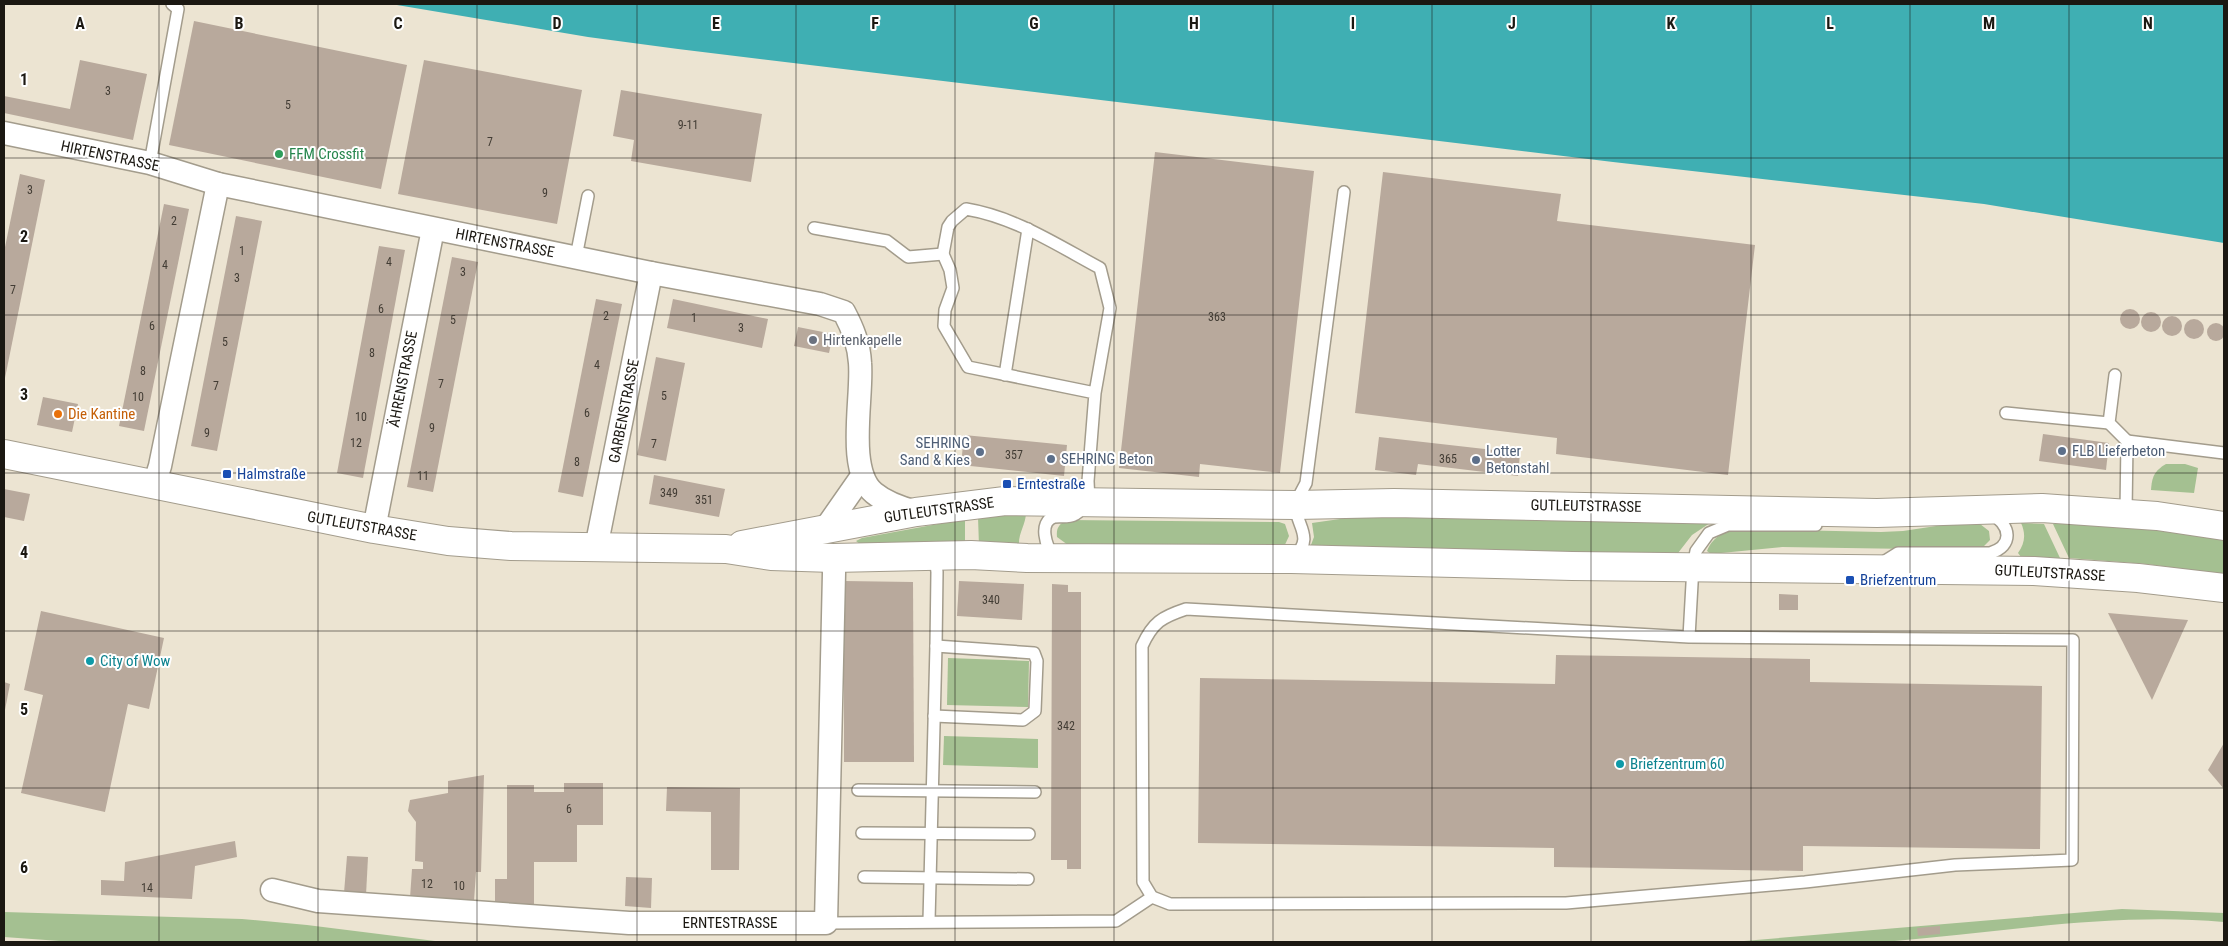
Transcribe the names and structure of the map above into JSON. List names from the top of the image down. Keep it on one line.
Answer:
{"streets":{"main road":["GUTLEUTSTRASSE"],"street":["HIRTENSTRASSE","ÄHRENSTRASSE","GARBENSTRASSE","ERNTESTRASSE"]},"crossings":[["HIRTENSTRASSE","ÄHRENSTRASSE"],["HIRTENSTRASSE","GARBENSTRASSE"],["ÄHRENSTRASSE","GUTLEUTSTRASSE"],["GARBENSTRASSE","GUTLEUTSTRASSE"]],"places":{"other":["FFM Crossfit","Hirtenkapelle","Die Kantine","FLB Lieferbeton","SEHRING Sand & Kies","SEHRING Beton","Lotter Betonstahl","City of Wow","Briefzentrum 60"],"transit":["Halmstraße","Erntestraße","Briefzentrum"]},"house_numbers":["3","5","9-11","7","3","9","2","1","4","4","3","3","7","6","2","363","1","5","6","3","5","8","4","8","7","7","5","10","6","10","9","9","12","7","357","365","8","11","349","351","340","342","6","12","10","14"],"grid":{"columns":["A","B","C","D","E","F","G","H","I","J","K","L","M","N"],"rows":["1","2","3","4","5","6"]}}
